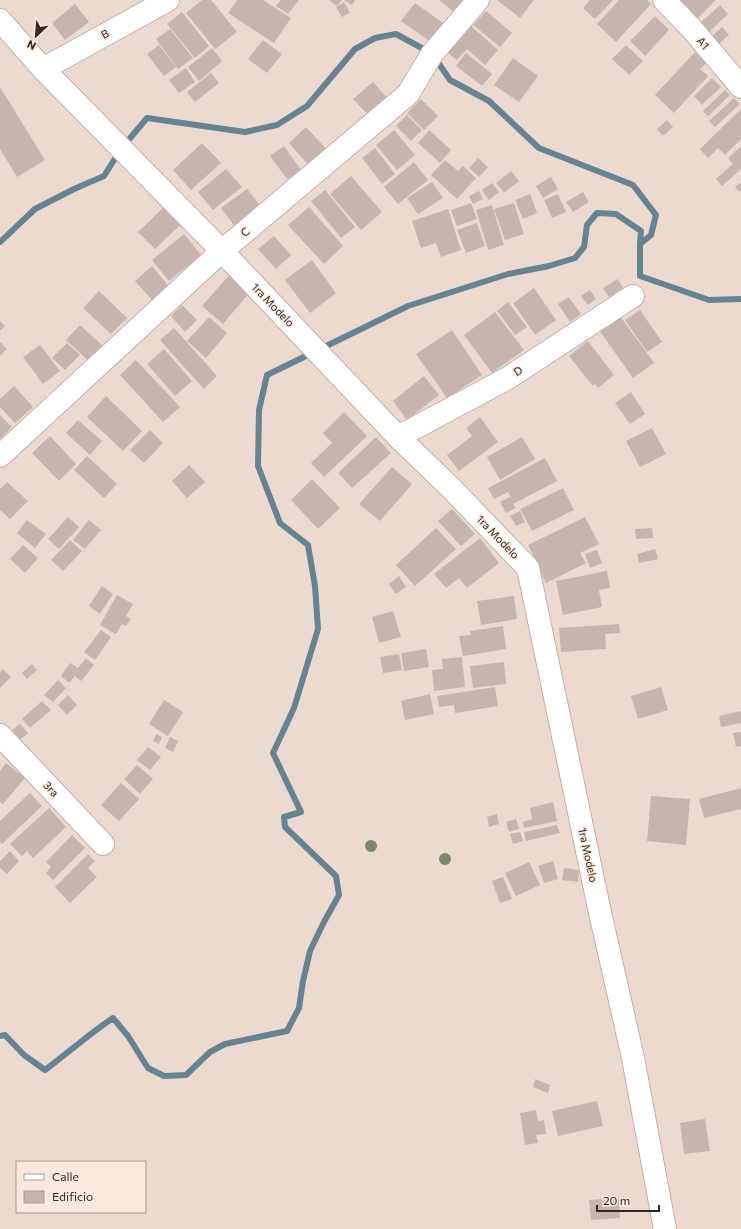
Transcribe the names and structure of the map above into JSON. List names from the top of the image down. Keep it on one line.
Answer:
{"streets":{"street":["B","A1","C","1ra Modelo","D","3ra"]},"crossings":[["B","1ra Modelo"],["C","1ra Modelo"],["1ra Modelo","D"]],"legend":["Calle","Edificio"],"scale_bar":"20 m","north":"bottom left"}
